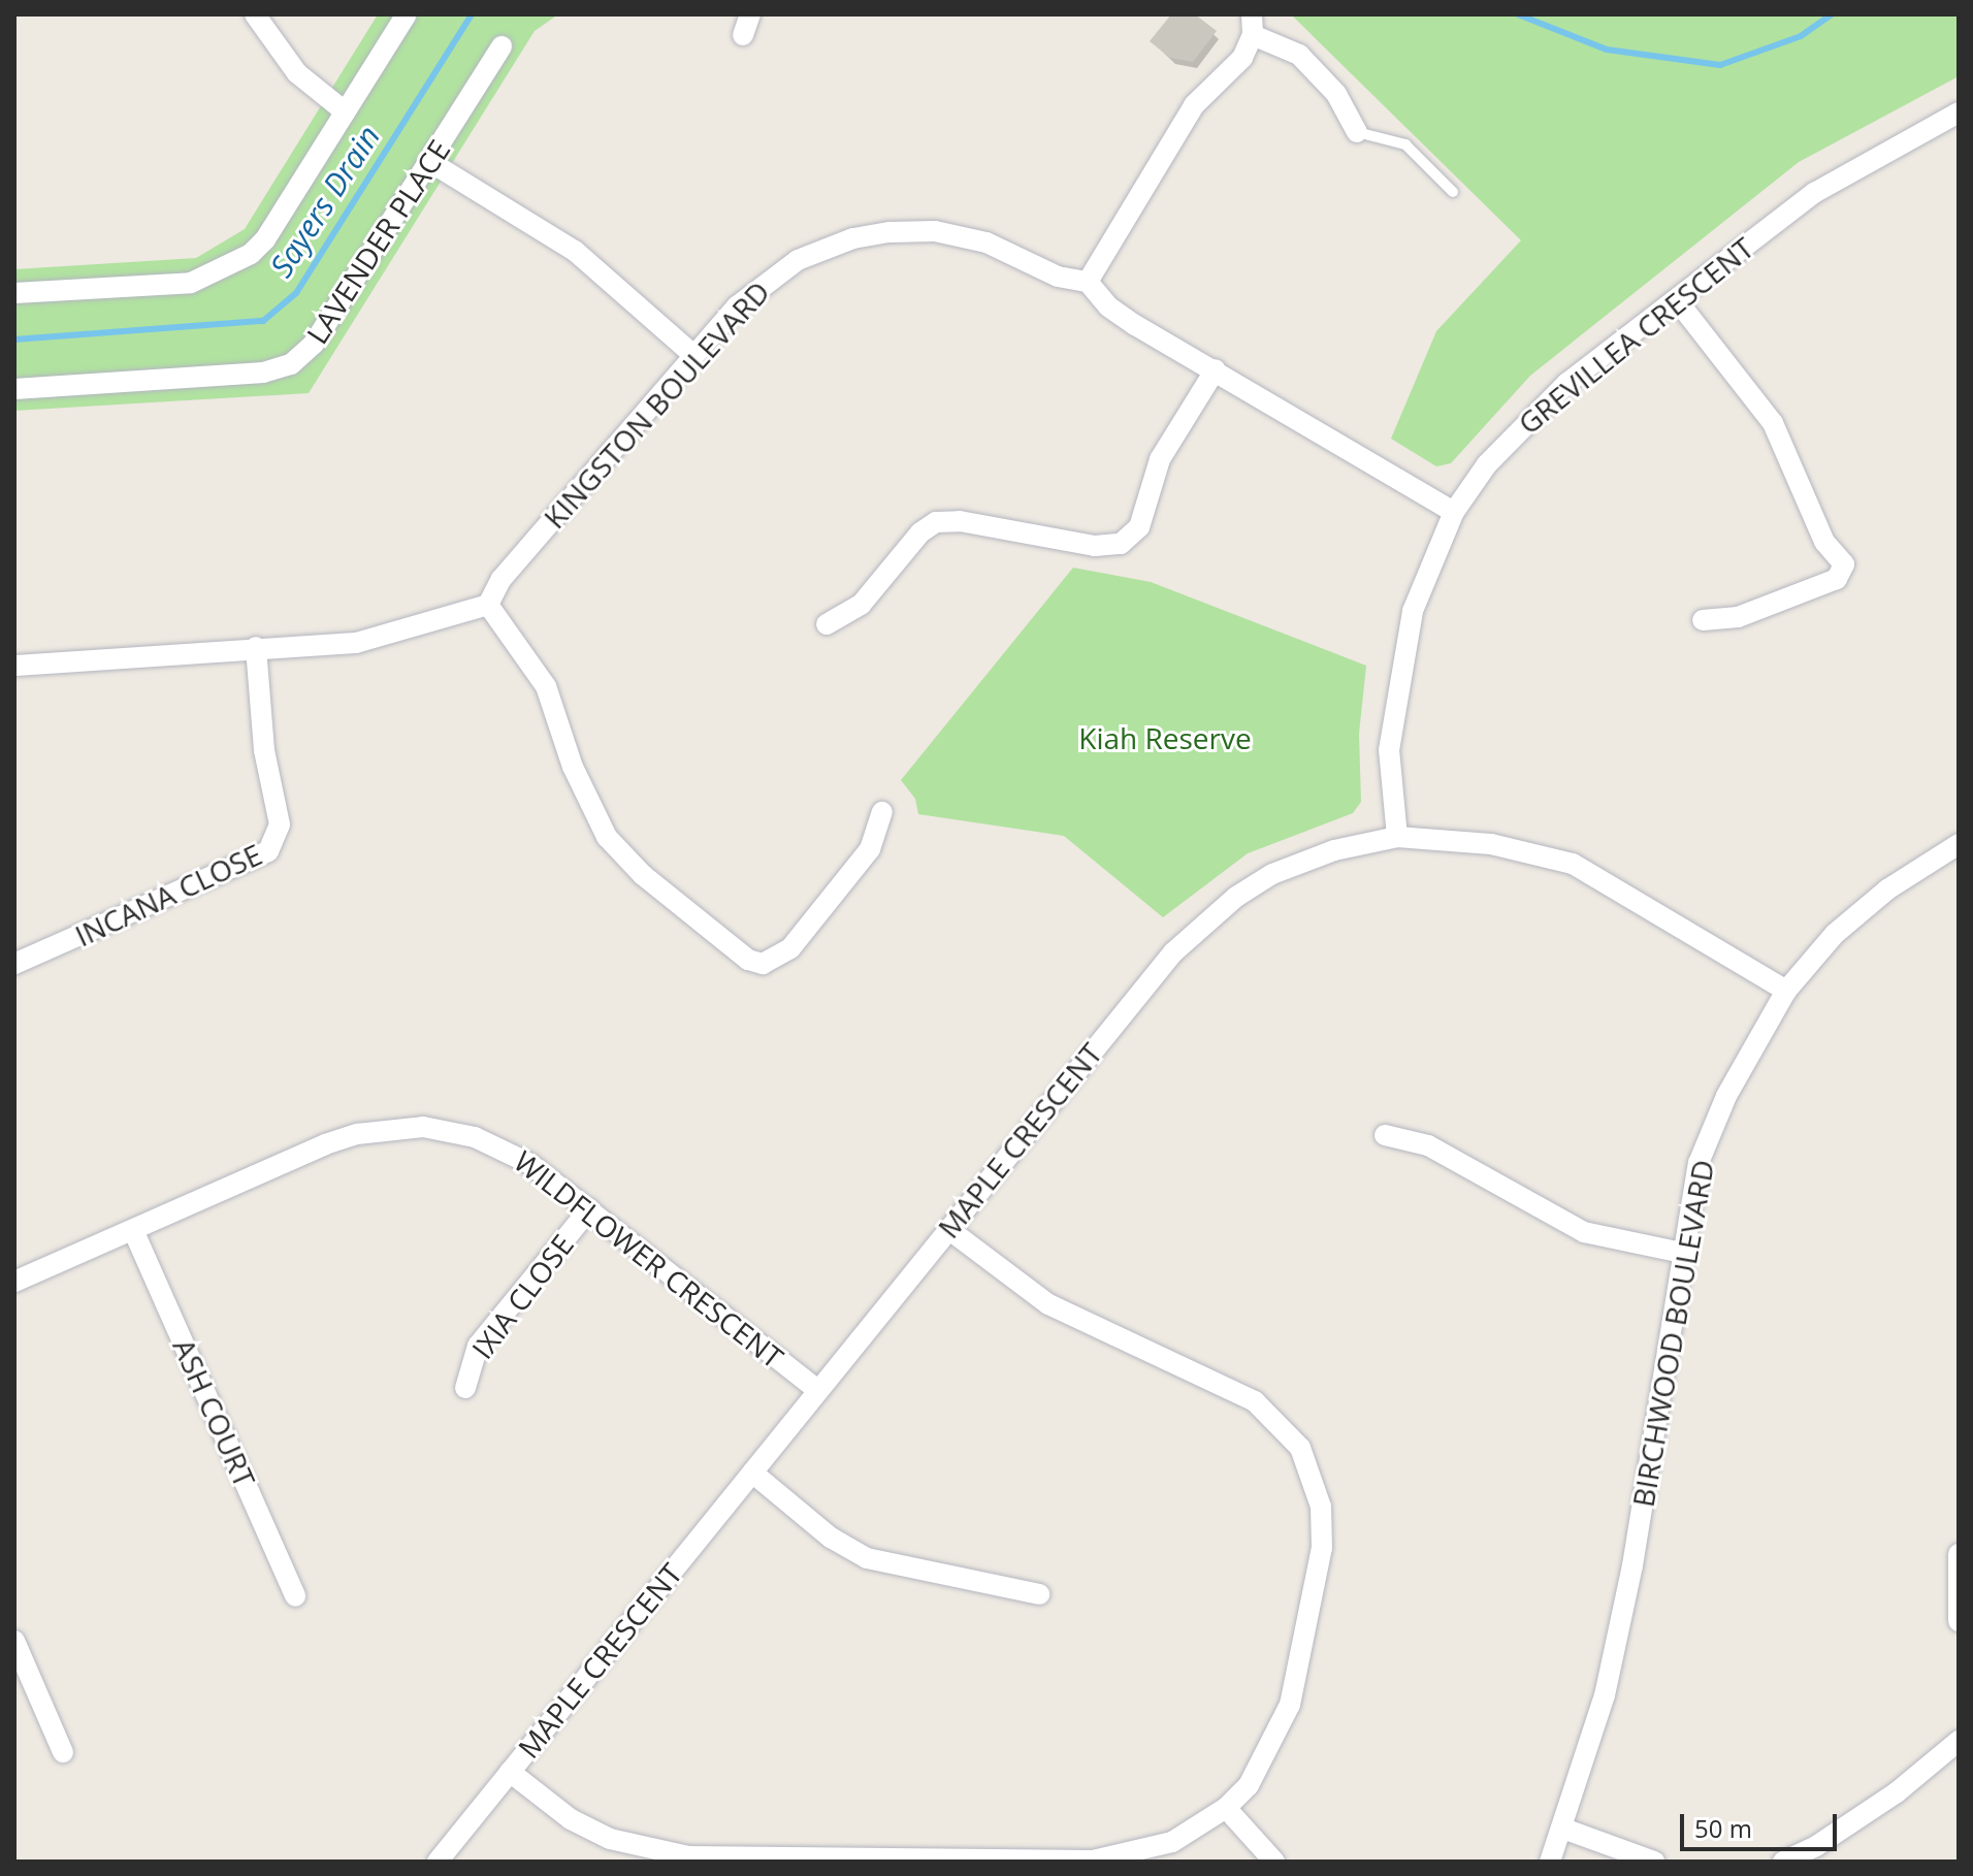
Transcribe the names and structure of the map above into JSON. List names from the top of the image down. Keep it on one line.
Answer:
{"streets":{"street":["LAVENDER PLACE","GREVILLEA CRESCENT","KINGSTON BOULEVARD","INCANA CLOSE","MAPLE CRESCENT","WILDFLOWER CRESCENT","IXIA CLOSE","BIRCHWOOD BOULEVARD","ASH COURT"]},"crossings":[["GREVILLEA CRESCENT","MAPLE CRESCENT"],["MAPLE CRESCENT","WILDFLOWER CRESCENT"],["MAPLE CRESCENT","BIRCHWOOD BOULEVARD"],["WILDFLOWER CRESCENT","IXIA CLOSE"],["WILDFLOWER CRESCENT","ASH COURT"]],"water":["Sayers Drain"],"parks":["Kiah Reserve"],"scale_bar":"50 m"}
